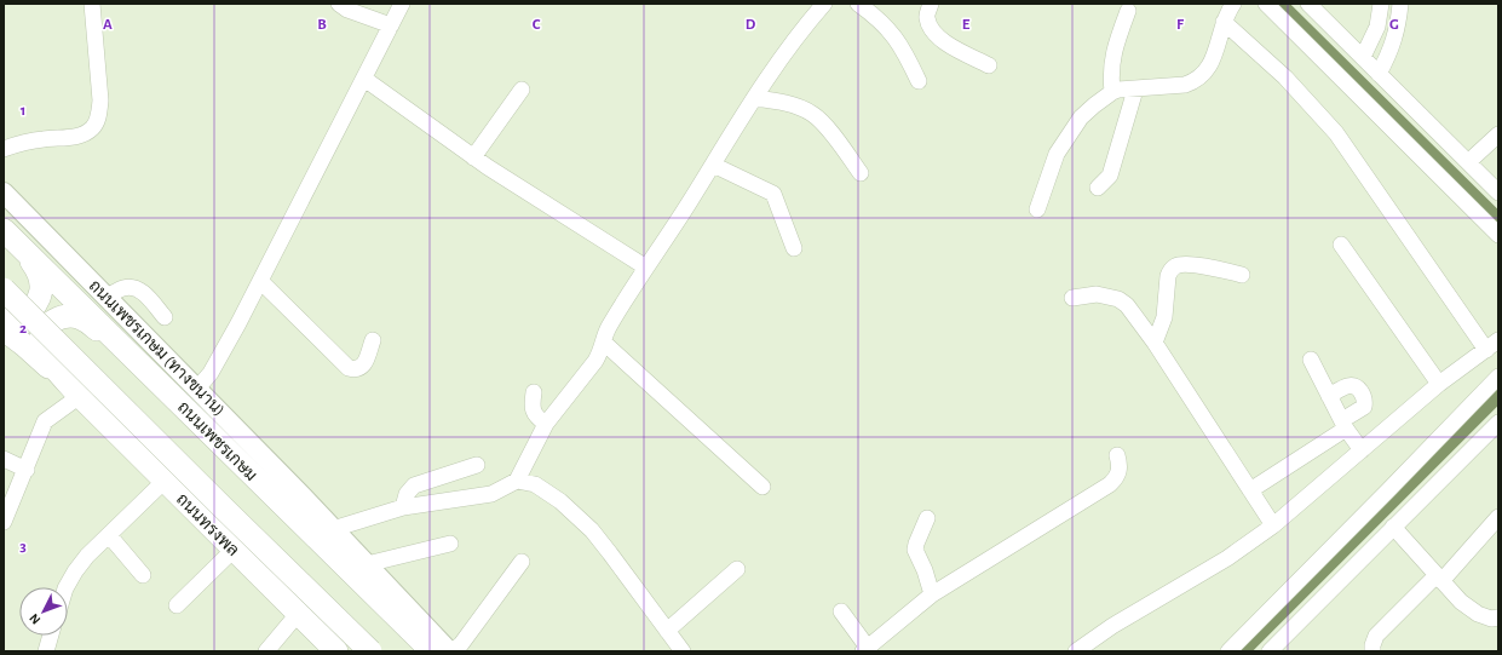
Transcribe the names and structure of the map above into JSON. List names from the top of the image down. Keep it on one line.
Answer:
{"streets":{"highway":["ถนนเพชรเกษม","ถนนทรงพล"],"main road":["ถนนเพชรเกษม (ทางขนาน)"]},"north":"bottom left","grid":{"columns":["A","B","C","D","E","F","G"],"rows":["1","2","3"]}}
